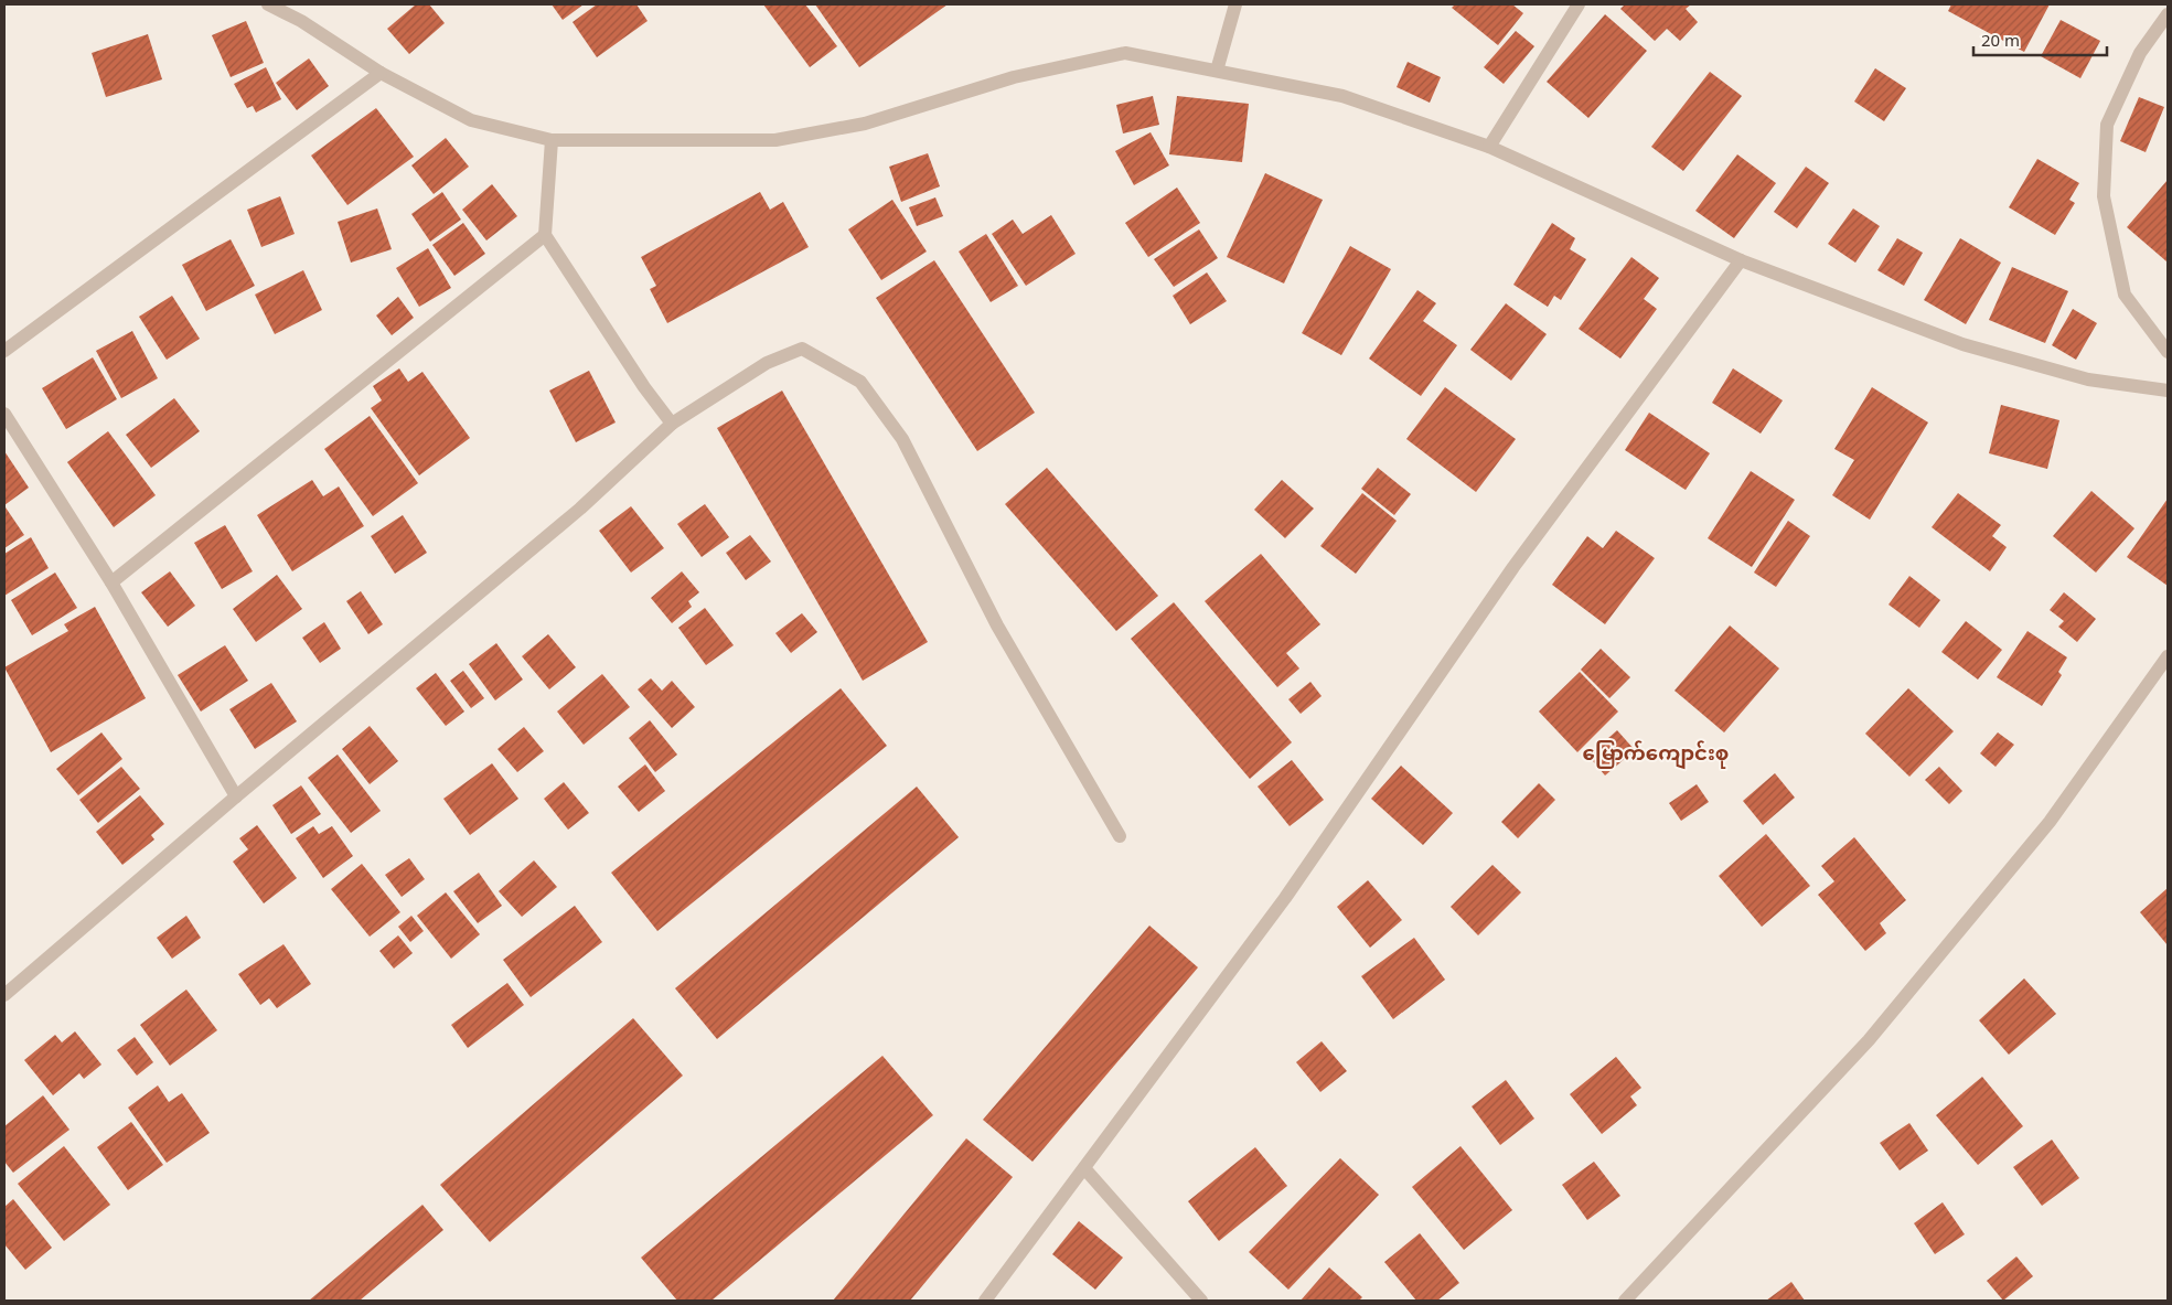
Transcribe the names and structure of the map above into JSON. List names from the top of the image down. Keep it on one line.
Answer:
{"districts":["မြောက်ကျောင်းစု"],"scale_bar":"20 m"}
